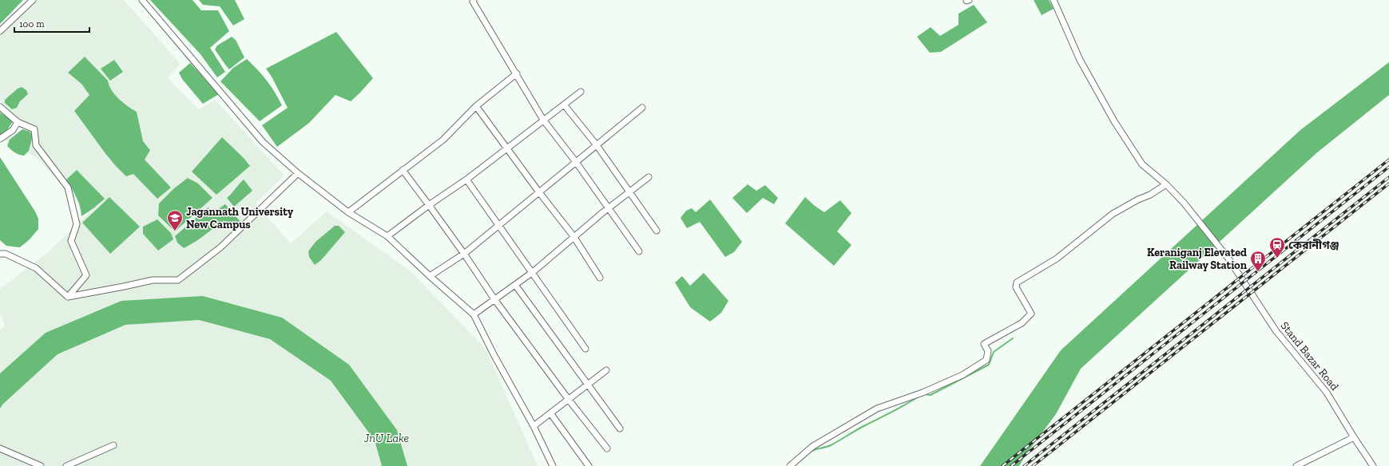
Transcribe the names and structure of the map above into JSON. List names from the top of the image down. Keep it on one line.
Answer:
{"streets":{"street":["Stand Bazar Road"]},"water":["JnU Lake"],"places":{"school or university":["Jagannath University New Campus"],"station":["কেরানীগঞ্জ"],"building":["Keraniganj Elevated Railway Station"]},"scale_bar":"100 m"}
